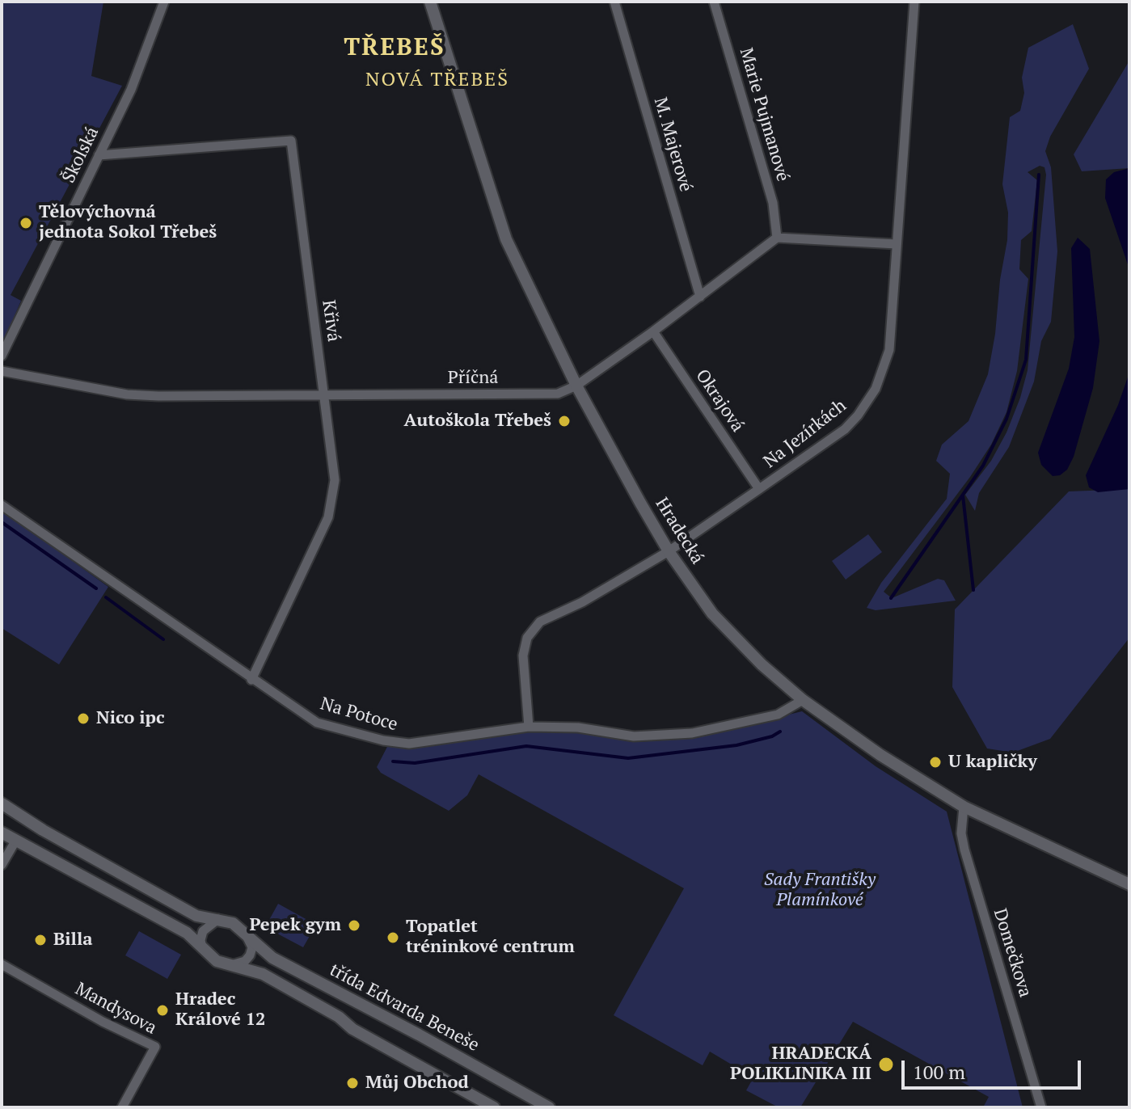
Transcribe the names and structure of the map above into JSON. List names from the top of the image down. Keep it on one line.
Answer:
{"streets":{"street":["Marie Pujmanové","M. Majerové","Školská","Křivá","Příčná","Okrajová","Na Jezírkách","Hradecká","Na Potoce","Domečkova","třída Edvarda Beneše","Mandysova"]},"crossings":[["Marie Pujmanové","Příčná"],["M. Majerové","Příčná"],["Školská","Křivá"],["Křivá","Příčná"],["Křivá","Na Potoce"],["Příčná","Okrajová"],["Příčná","Hradecká"],["Okrajová","Na Jezírkách"],["Na Jezírkách","Hradecká"],["Na Jezírkách","Na Potoce"],["Hradecká","Na Potoce"],["Hradecká","Domečkova"]],"districts":["TŘEBEŠ","NOVÁ TŘEBEŠ"],"parks":["Sady Františky Plamínkové"],"places":["Tělovýchovná jednota Sokol Třebeš","Autoškola Třebeš","Nico ipc","U kapličky","Pepek gym","Topatlet tréninkové centrum","Billa","Hradec Králové 12","HRADECKÁ POLIKLINIKA III","Můj Obchod"],"scale_bar":"100 m"}
